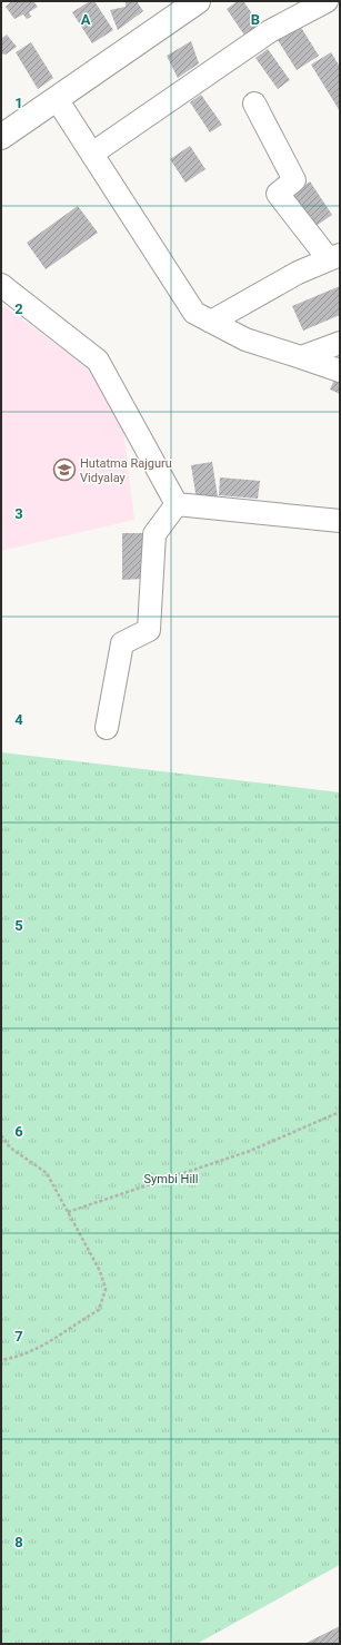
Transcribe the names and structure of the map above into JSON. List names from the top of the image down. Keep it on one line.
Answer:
{"parks":["Symbi Hill"],"places":{"school or university":["Hutatma Rajguru Vidyalay"]},"grid":{"columns":["A","B"],"rows":["1","2","3","4","5","6","7","8"]}}
